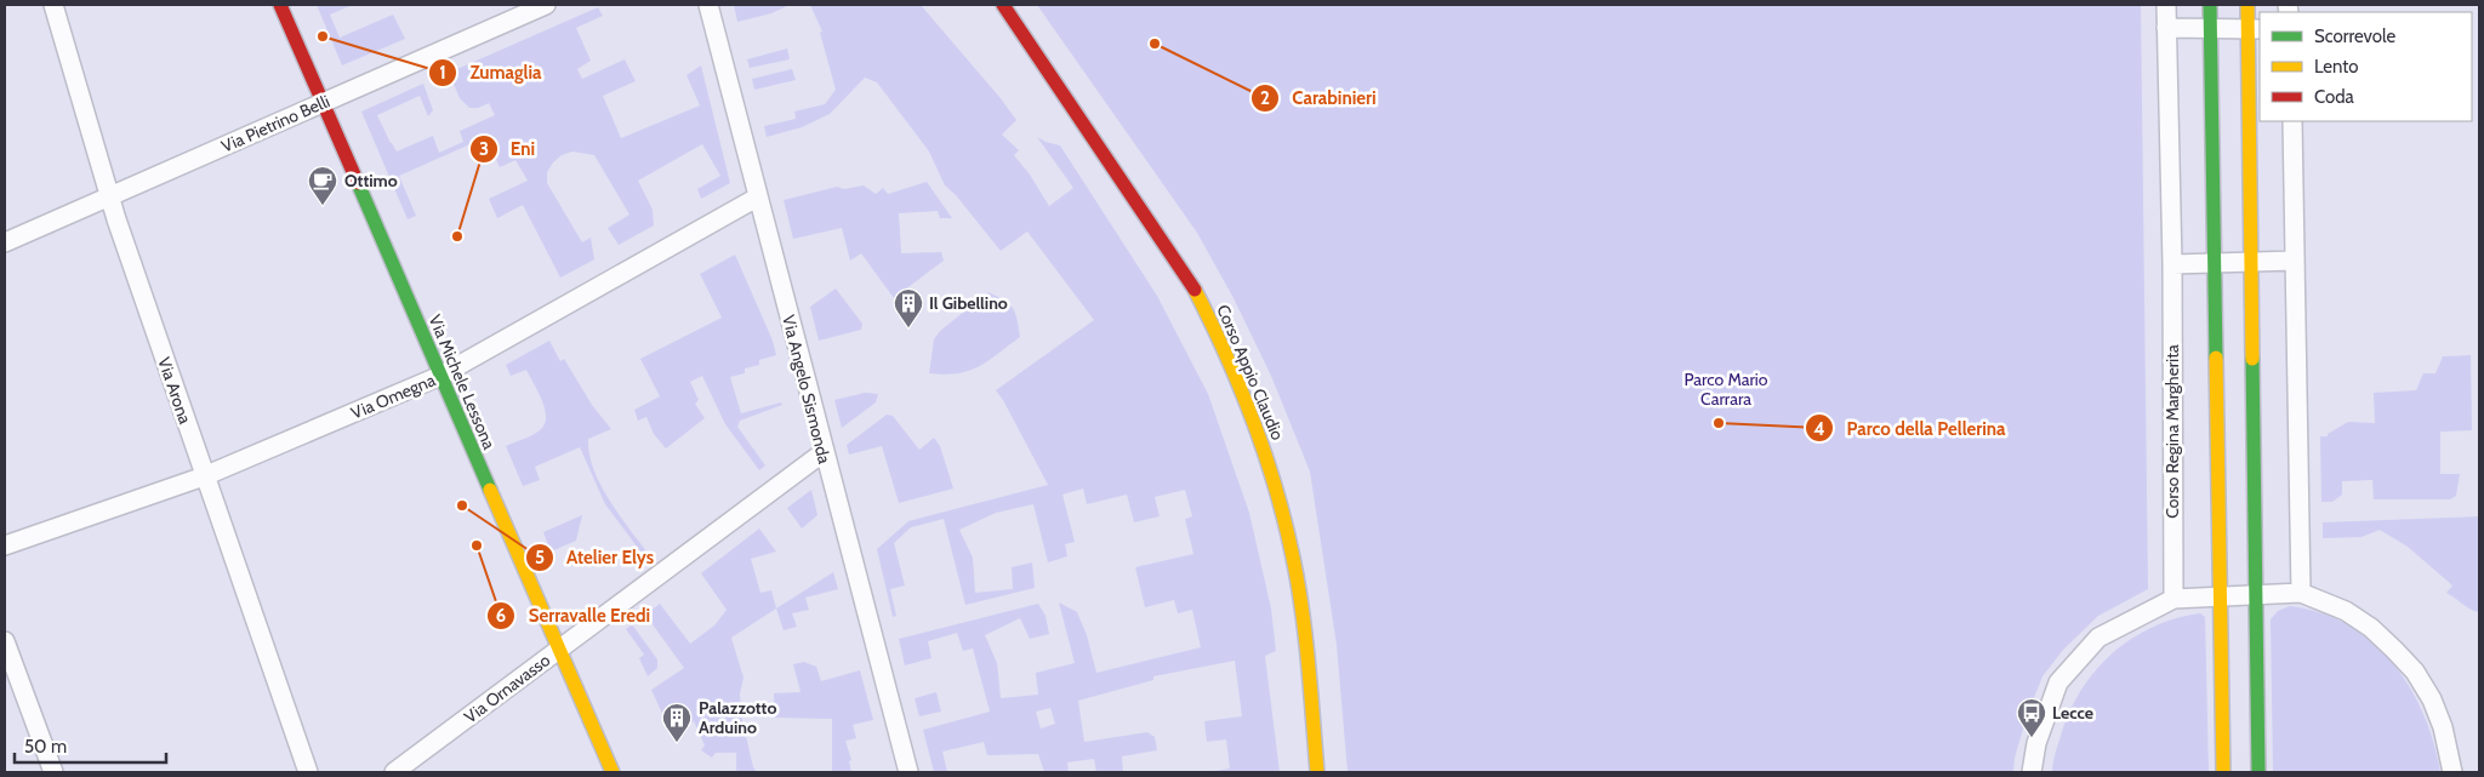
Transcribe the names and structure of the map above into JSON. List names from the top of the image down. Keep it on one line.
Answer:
{"streets":{"street":["Via Pietrino Belli","Corso Appio Claudio","Via Michele Lessona","Via Angelo Sismonda","Via Arona","Via Omegna","Corso Regina Margherita","Via Ornavasso"]},"crossings":[["Via Pietrino Belli","Via Michele Lessona"],["Via Pietrino Belli","Via Arona"],["Via Michele Lessona","Via Omegna"],["Via Michele Lessona","Via Ornavasso"],["Via Angelo Sismonda","Via Omegna"],["Via Angelo Sismonda","Via Ornavasso"],["Via Arona","Via Omegna"]],"parks":["Parco Mario Carrara"],"places":{"other":["Zumaglia","Carabinieri","Eni","Parco della Pellerina","Atelier Elys","Serravalle Eredi"],"cafe":["Ottimo"],"building":["Il Gibellino","Palazzotto Arduino"],"bus stop":["Lecce"]},"legend":["Scorrevole","Lento","Coda"],"scale_bar":"50 m"}
